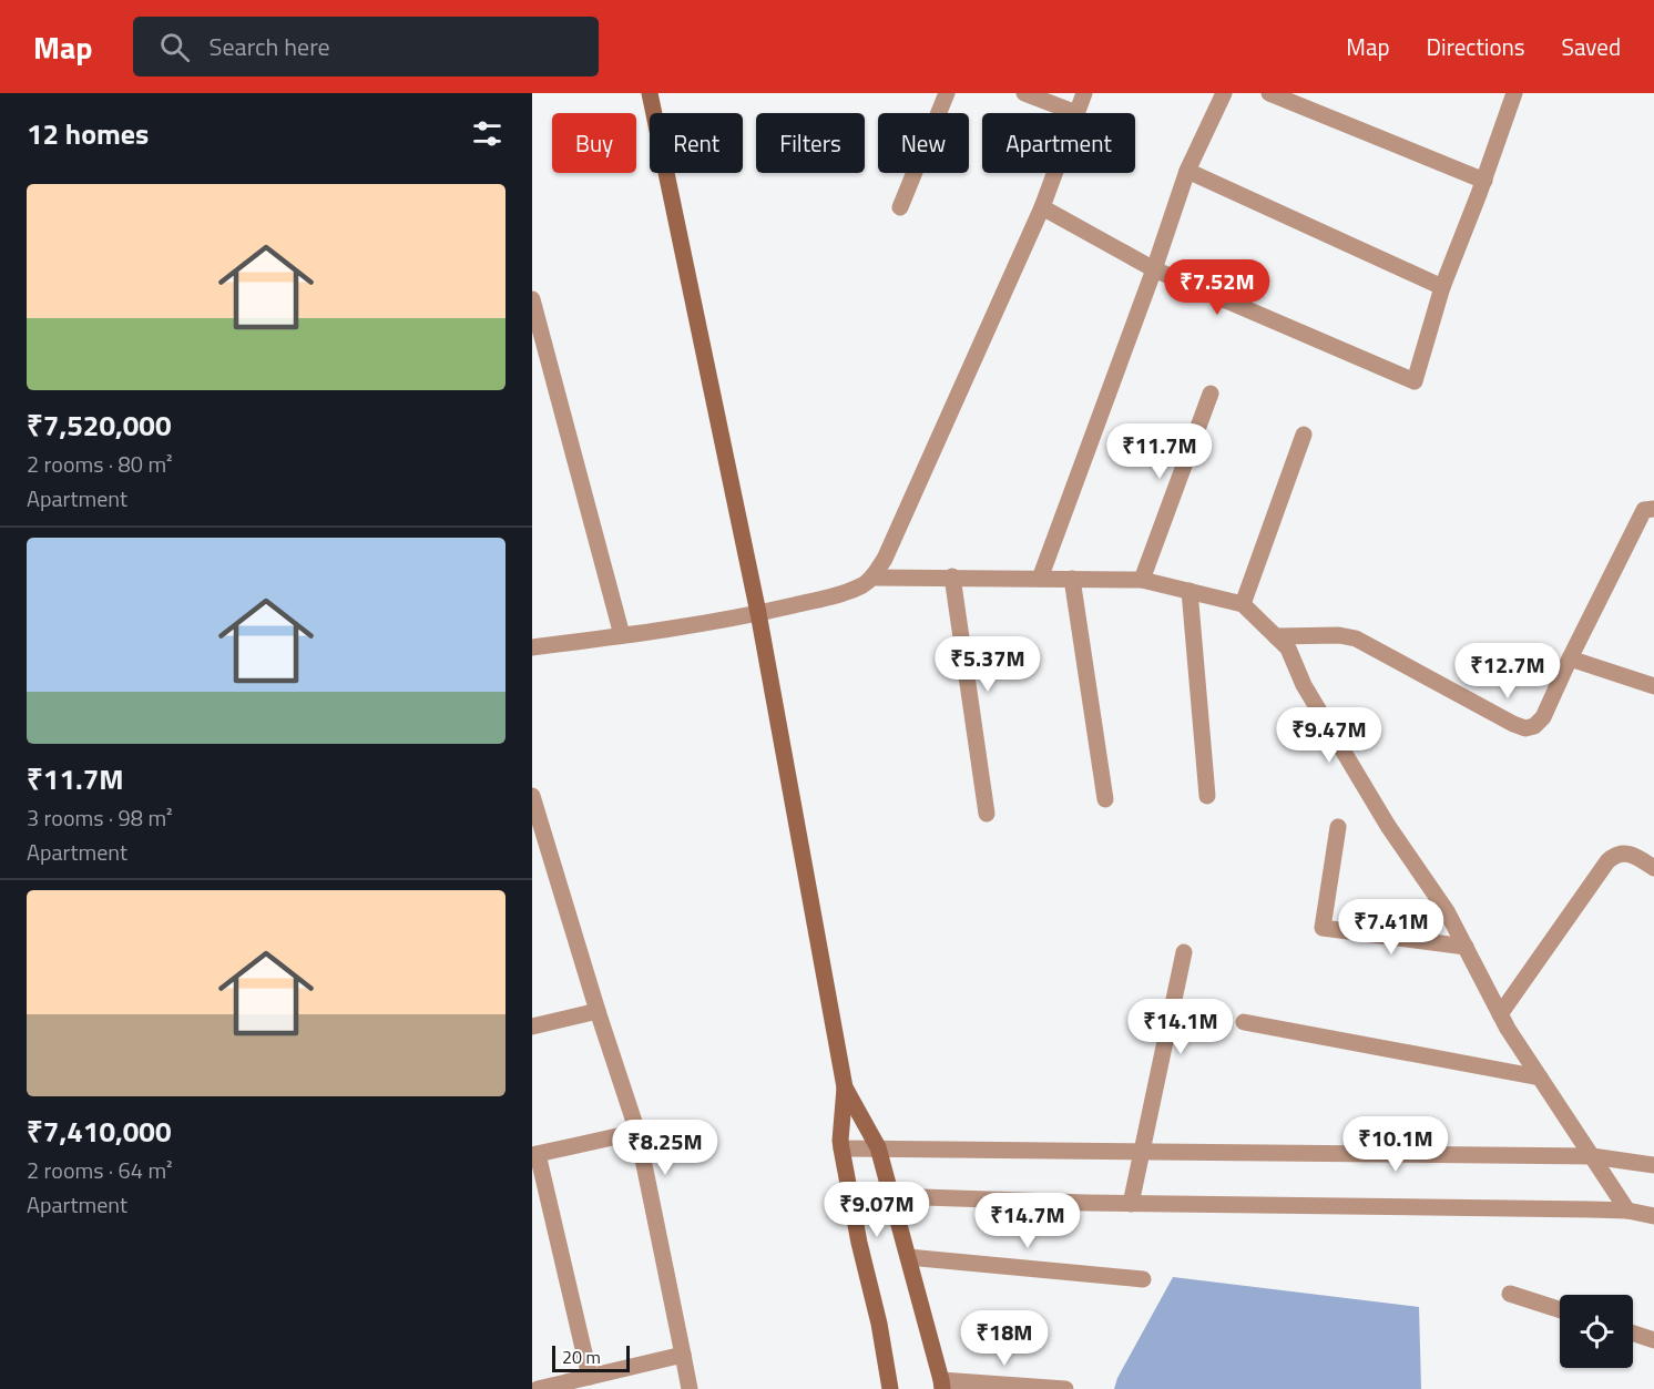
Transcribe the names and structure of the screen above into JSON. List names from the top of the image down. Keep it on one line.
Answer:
{"scale_bar":"20 m","page":{"header":"Map","search":"Search here","nav":["Map","Directions","Saved"],"heading":"12 homes","chip":["Buy","Rent","Filters","New","Apartment"],"list":[{"name":"₹7,520,000","note":"2 rooms · 80 m² · Apartment"},{"name":"₹11.7M","note":"3 rooms · 98 m² · Apartment"},{"name":"₹7,410,000","note":"2 rooms · 64 m² · Apartment"}],"price":["₹7.52M","₹11.7M","₹5.37M","₹12.7M","₹9.47M","₹7.41M","₹14.1M","₹10.1M","₹8.25M","₹9.07M","₹14.7M","₹18M"],"scale":"20 m"}}
